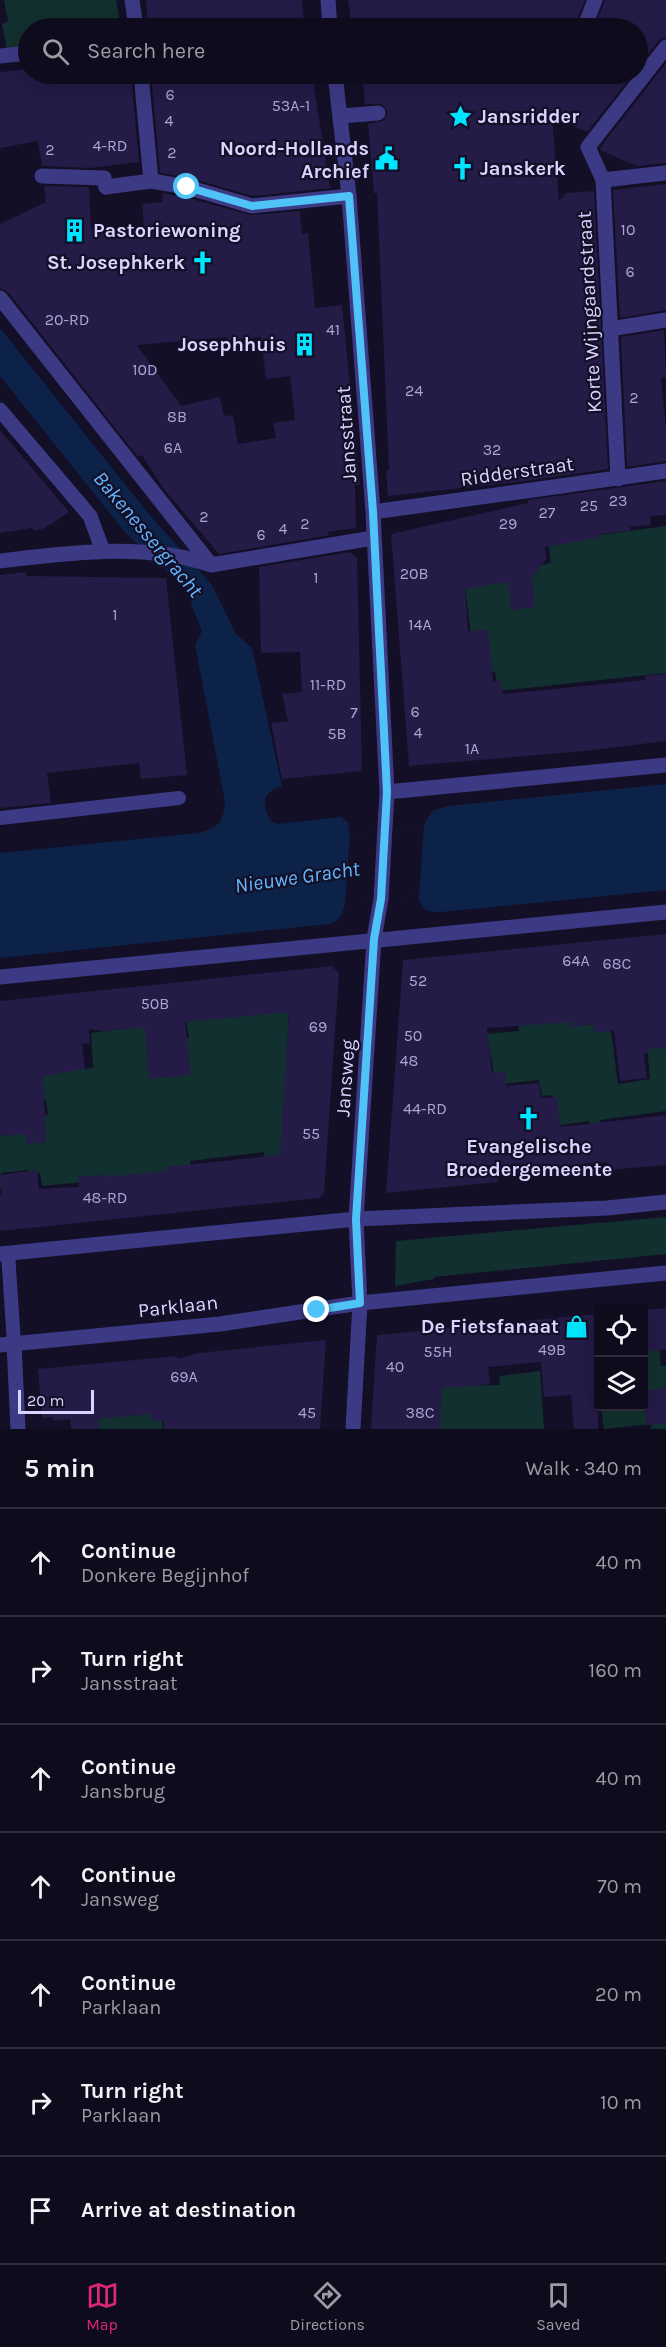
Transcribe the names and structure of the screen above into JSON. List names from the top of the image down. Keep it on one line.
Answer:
{"streets":{"street":["Korte Wijngaardstraat","Jansstraat","Ridderstraat","Jansweg","Parklaan"]},"crossings":[["Korte Wijngaardstraat","Ridderstraat"],["Jansstraat","Ridderstraat"],["Jansstraat","Jansweg"]],"water":["Bakenessergracht","Nieuwe Gracht"],"places":{"place":["Jansridder"],"public building":["Noord-Hollands Archief"],"church":["Janskerk","St. Josephkerk","Evangelische Broedergemeente"],"building":["Pastoriewoning","Josephhuis"],"shop":["De Fietsfanaat"]},"house_numbers":["6","53A-1","4","4-RD","2","2","10","6","20-RD","41","10D","24","2","8B","6A","32","23","25","27","2","2","29","4","6","20B","1","1","14A","11-RD","6","7","4","5B","1A","64A","68C","52","50B","69","50","48","44-RD","55","48-RD","49B","55H","40","69A","45","38C"],"scale_bar":"20 m","page":{"search":"Search here","scale":"20 m","heading":["5 min","Walk · 340 m"],"list":[["Continue","Donkere Begijnhof","40 m"],["Turn right","Jansstraat","160 m"],["Continue","Jansbrug","40 m"],["Continue","Jansweg","70 m"],["Continue","Parklaan","20 m"],["Turn right","Parklaan","10 m"],"Arrive at destination"],"nav":["Map","Directions","Saved"]}}
